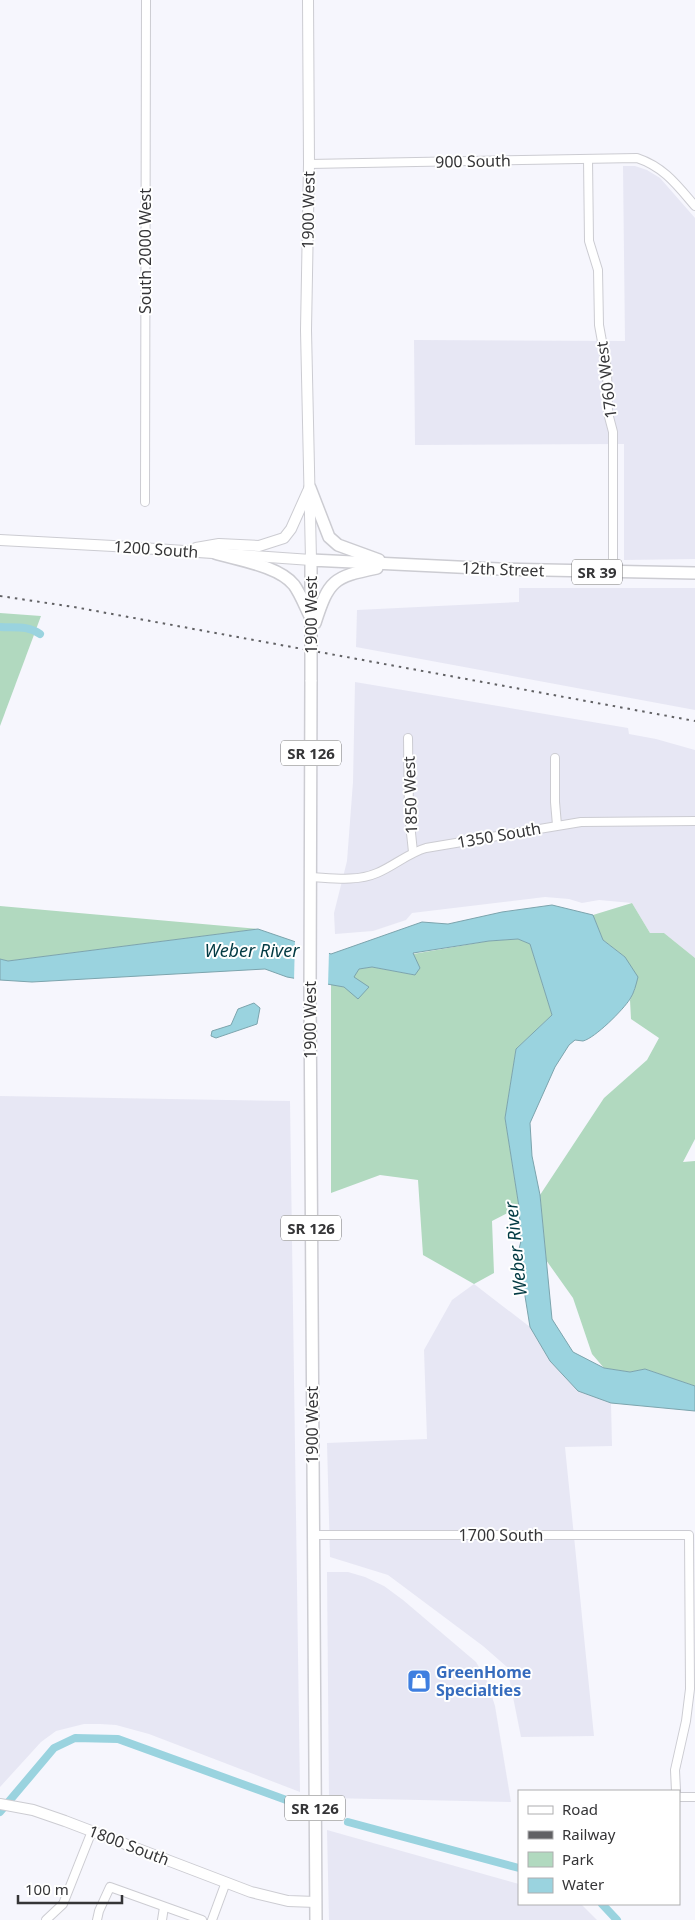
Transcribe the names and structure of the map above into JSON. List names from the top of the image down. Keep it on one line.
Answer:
{"streets":{"main road":["1900 West","1200 South","12th Street","SR 39","SR 126","1800 South"],"street":["900 South","South 2000 West","1760 West","1850 West","1350 South","1700 South"]},"crossings":[["900 South","1900 West"],["900 South","1760 West"],["1900 West","1200 South"],["1900 West","12th Street"],["1900 West","1350 South"],["1900 West","1700 South"],["1900 West","1800 South"],["1760 West","12th Street"],["1200 South","12th Street"],["1850 West","1350 South"]],"water":["Weber River"],"places":{"shop":["GreenHome Specialties"]},"legend":["Road","Railway","Park","Water"],"scale_bar":"100 m"}
